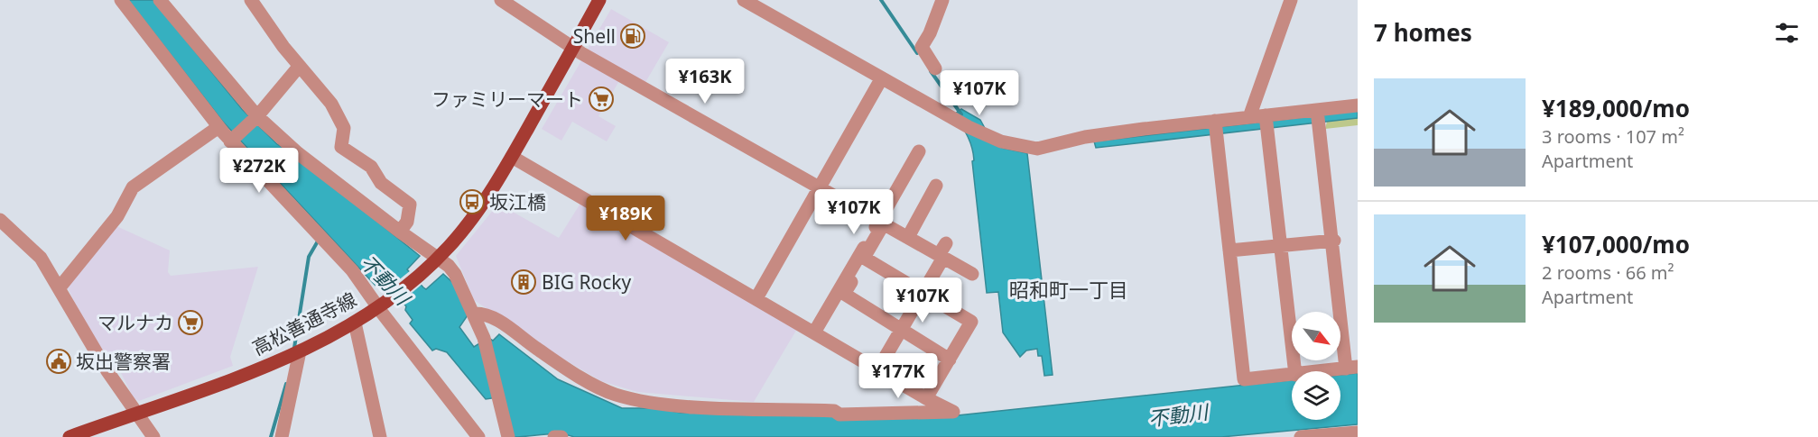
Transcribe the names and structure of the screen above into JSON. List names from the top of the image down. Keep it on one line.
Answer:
{"streets":{"main road":["高松善通寺線"]},"districts":["昭和町一丁目"],"water":["不動川"],"places":{"fuel station":["Shell"],"supermarket":["ファミリーマート","マルナカ"],"bus stop":["坂江橋"],"building":["BIG Rocky"],"public building":["坂出警察署"]},"north":"bottom right","page":{"heading":"7 homes","price":["¥163K","¥107K","¥272K","¥107K","¥189K","¥107K","¥177K"],"list":[{"name":"¥189,000/mo","note":"3 rooms · 107 m² · Apartment"},{"name":"¥107,000/mo","note":"2 rooms · 66 m² · Apartment"}]}}
